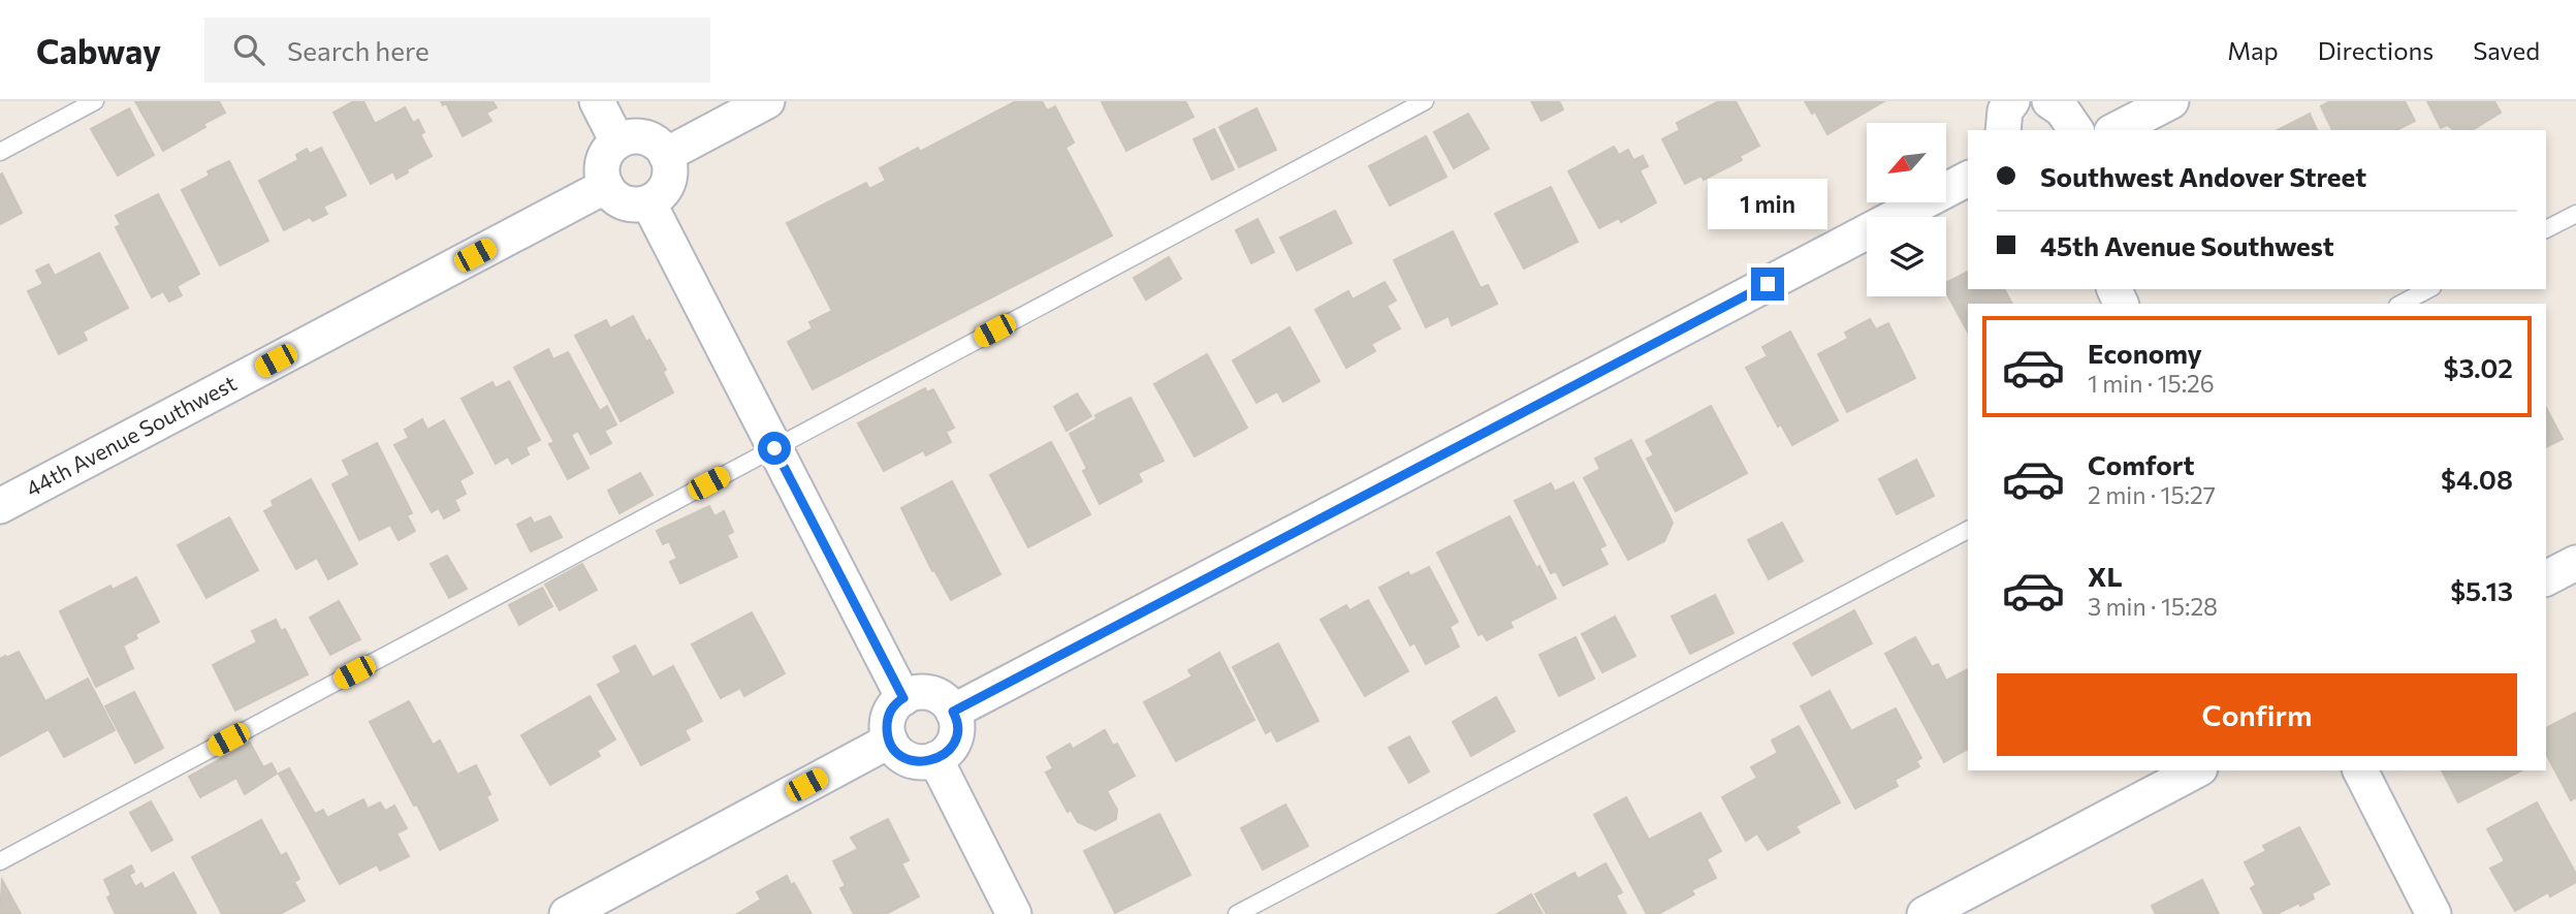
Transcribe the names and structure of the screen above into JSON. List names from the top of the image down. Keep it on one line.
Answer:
{"streets":{"street":["44th Avenue Southwest"]},"north":"bottom left","page":{"header":"Cabway","search":"Search here","nav":["Map","Directions","Saved"],"banner":["Southwest Andover Street","45th Avenue Southwest"],"bubble":"1 min","list":[{"name":"Economy","note":"1 min · 15:26","value":"$3.02"},{"name":"Comfort","note":"2 min · 15:27","value":"$4.08"},{"name":"XL","note":"3 min · 15:28","value":"$5.13"}],"buttons":"Confirm"}}
